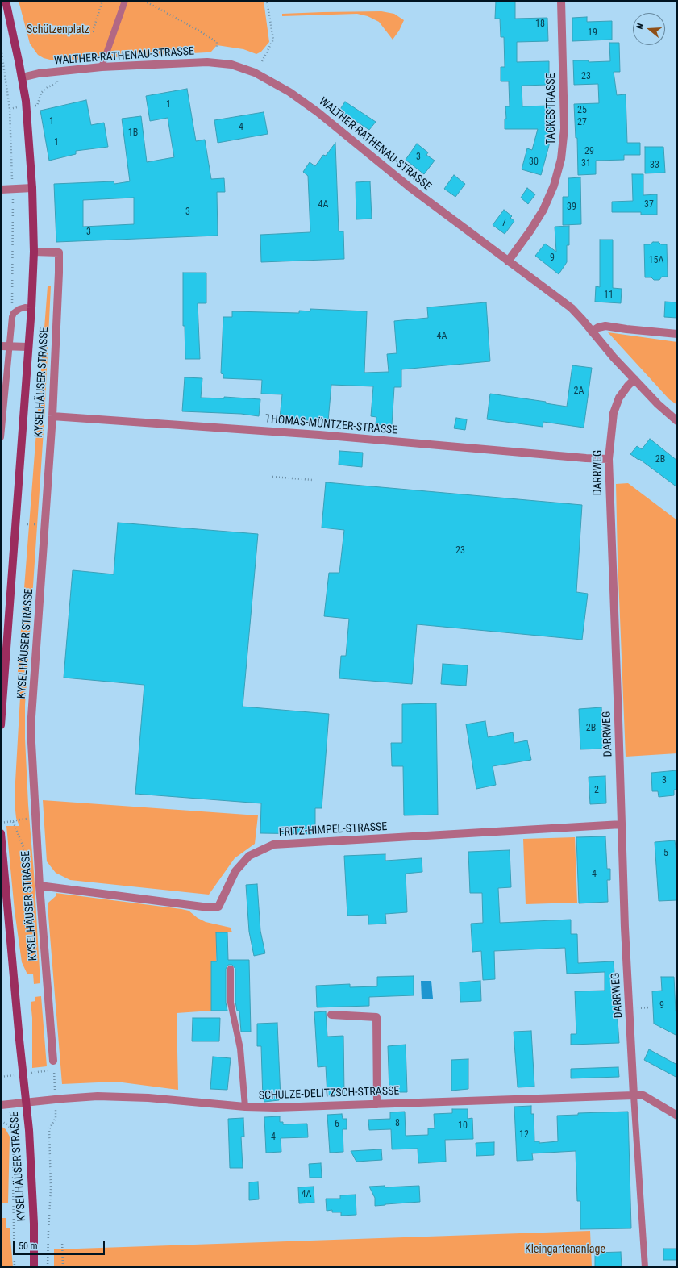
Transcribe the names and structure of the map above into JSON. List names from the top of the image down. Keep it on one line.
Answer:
{"streets":{"main road":["KYSELHÄUSER STRASSE"],"street":["WALTHER-RATHENAU-STRASSE","TACKESTRASSE","THOMAS-MÜNTZER-STRASSE","DARRWEG","FRITZ-HIMPEL-STRASSE","SCHULZE-DELITZSCH-STRASSE"]},"crossings":[["WALTHER-RATHENAU-STRASSE","TACKESTRASSE"],["WALTHER-RATHENAU-STRASSE","KYSELHÄUSER STRASSE"],["WALTHER-RATHENAU-STRASSE","DARRWEG"],["KYSELHÄUSER STRASSE","THOMAS-MÜNTZER-STRASSE"],["KYSELHÄUSER STRASSE","FRITZ-HIMPEL-STRASSE"],["KYSELHÄUSER STRASSE","SCHULZE-DELITZSCH-STRASSE"],["THOMAS-MÜNTZER-STRASSE","DARRWEG"],["DARRWEG","FRITZ-HIMPEL-STRASSE"],["DARRWEG","SCHULZE-DELITZSCH-STRASSE"]],"parks":["Schützenplatz","Kleingartenanlage"],"house_numbers":["18","19","23","1","25","1","27","4","1B","1","29","3","30","31","33","4A","37","39","3","7","3","9","15A","11","4A","2A","2B","23","2B","3","2","5","4","9","8","6","10","12","4","4A"],"scale_bar":"50 m","north":"left"}
